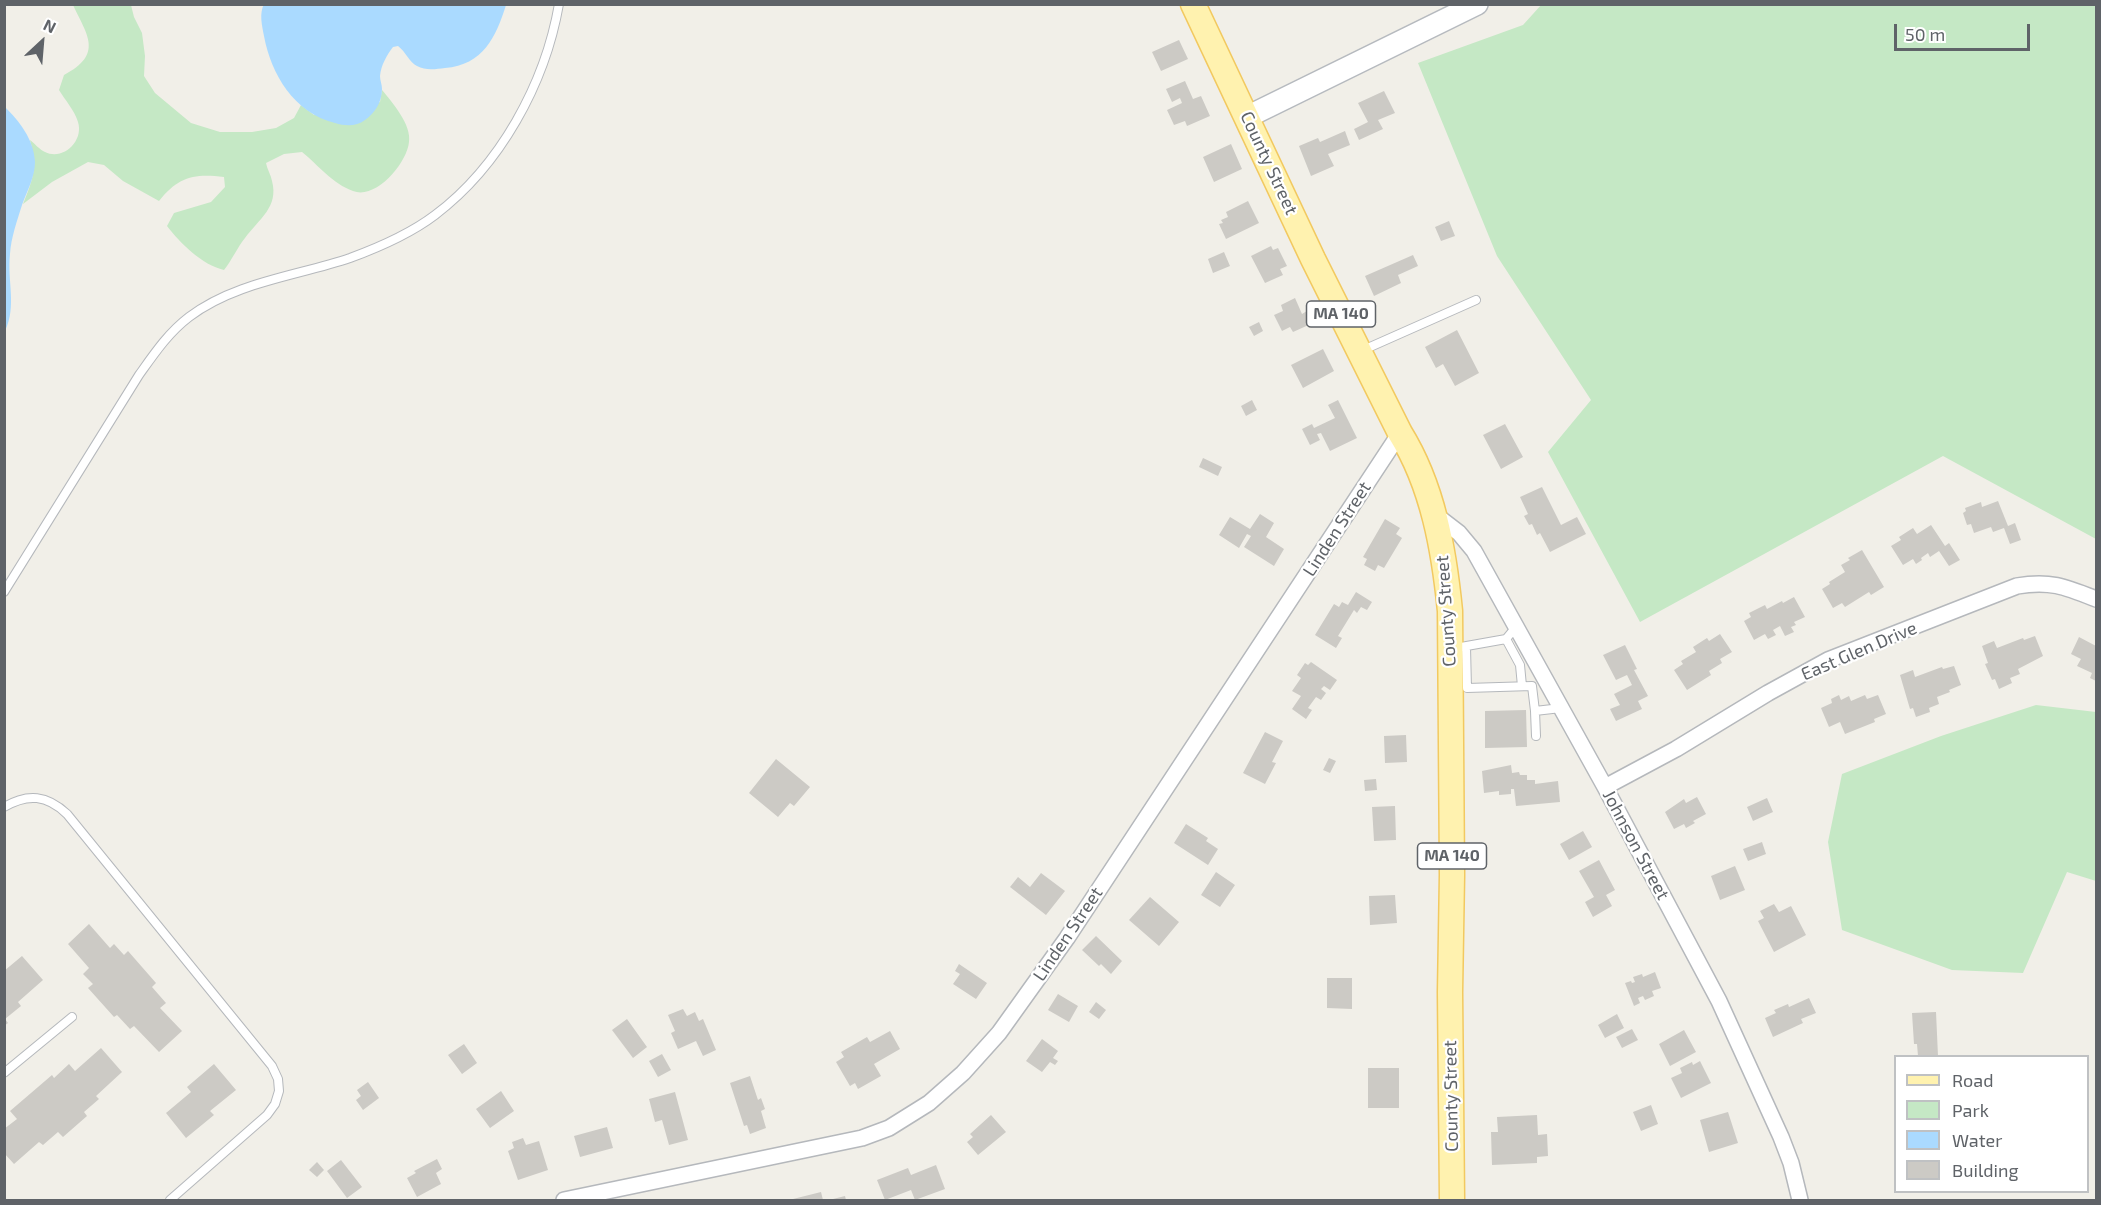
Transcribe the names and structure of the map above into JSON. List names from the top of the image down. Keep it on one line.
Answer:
{"streets":{"main road":["County Street","MA 140"],"street":["Linden Street","East Glen Drive","Johnson Street"]},"crossings":[["County Street","Linden Street"],["County Street","Johnson Street"],["East Glen Drive","Johnson Street"]],"legend":["Road","Park","Water","Building"],"scale_bar":"50 m","north":"top right"}
